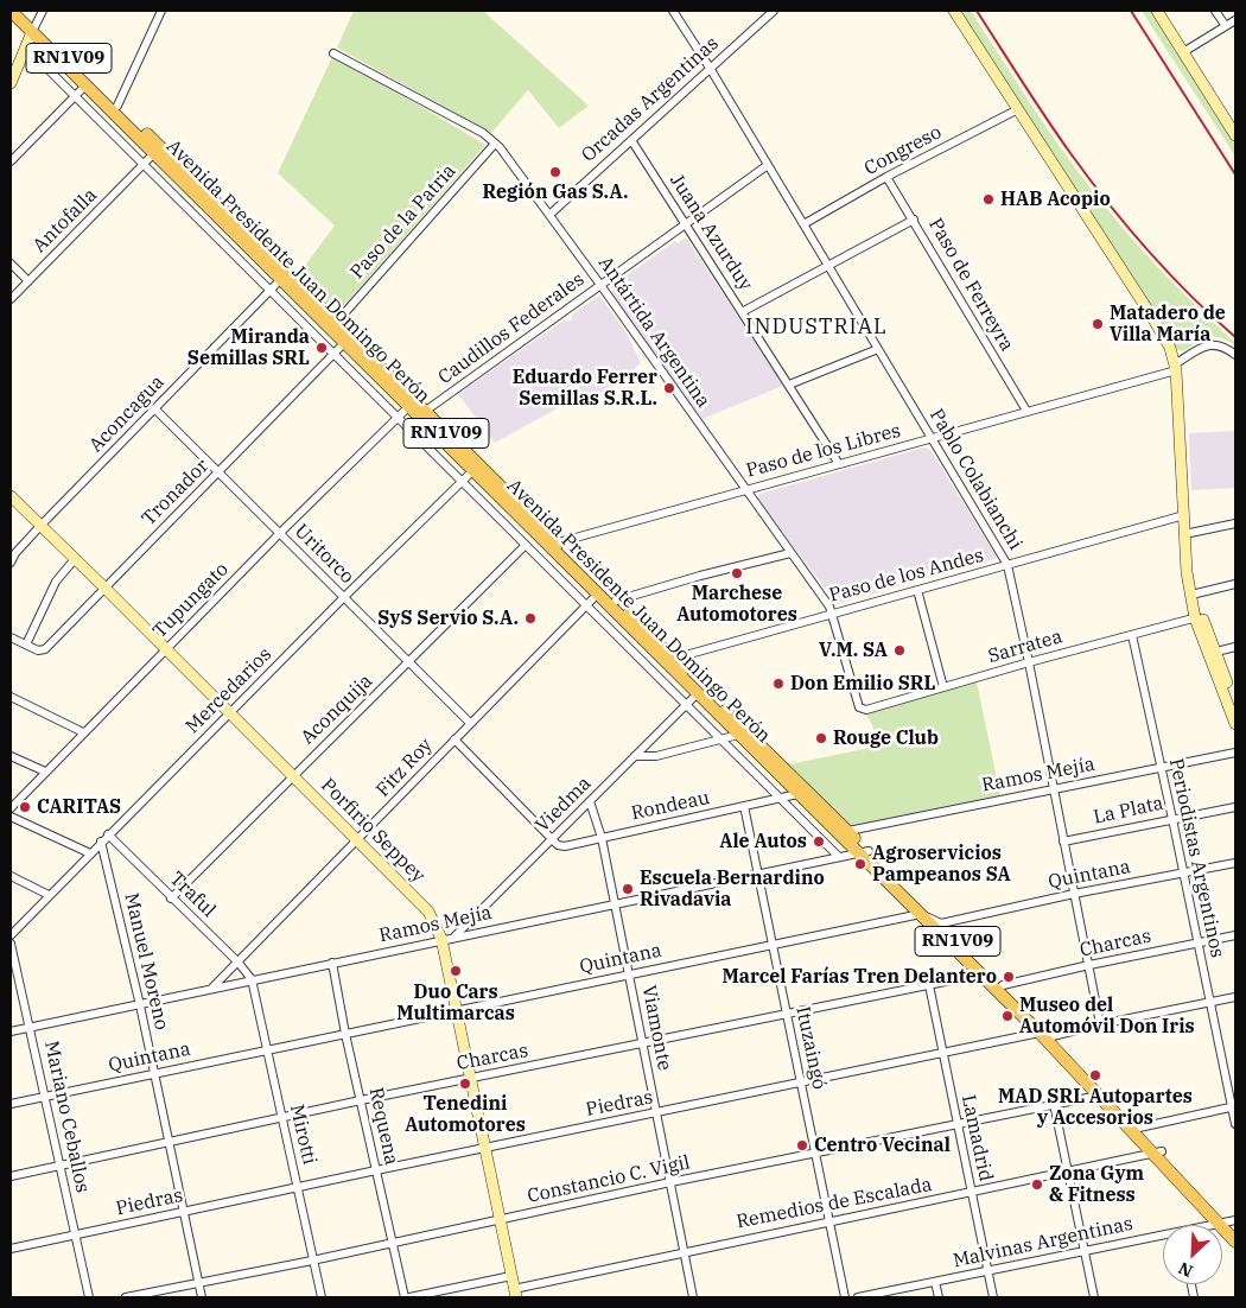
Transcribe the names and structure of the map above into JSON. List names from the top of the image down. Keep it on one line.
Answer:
{"streets":{"main road":["RN1V09","Avenida Presidente Juan Domingo Perón","Porfirio Seppey"],"street":["Orcadas Argentinas","Congreso","Antofalla","Paso de la Patria","Juana Azurduy","Paso de Ferreyra","Caudillos Federales","Antártida Argentina","Aconcagua","Paso de los Libres","Pablo Colabianchi","Tronador","Uritorco","Paso de los Andes","Tupungato","Sarratea","Mercedarios","Aconquija","Fitz Roy","Ramos Mejía","Viedma","Rondeau","La Plata","Periodistas Argentinos","Quintana","Traful","Charcas","Manuel Moreno","Viamonte","Ituzaingó","Piedras","Mariano Ceballos","Requena","Mirotti","Lamadrid","Constancio C. Vigil","Remedios de Escalada","Malvinas Argentinas"]},"crossings":[["Orcadas Argentinas","Juana Azurduy"],["Orcadas Argentinas","Antártida Argentina"],["Orcadas Argentinas","Pablo Colabianchi"],["Congreso","Paso de Ferreyra"],["Congreso","Pablo Colabianchi"],["Antofalla","Avenida Presidente Juan Domingo Perón"],["Paso de la Patria","Avenida Presidente Juan Domingo Perón"],["Paso de la Patria","Antártida Argentina"],["Juana Azurduy","Caudillos Federales"],["Juana Azurduy","Paso de los Libres"],["Avenida Presidente Juan Domingo Perón","Caudillos Federales"],["Avenida Presidente Juan Domingo Perón","Aconcagua"],["Avenida Presidente Juan Domingo Perón","Paso de los Libres"],["Avenida Presidente Juan Domingo Perón","Tronador"],["Avenida Presidente Juan Domingo Perón","Paso de los Andes"],["Avenida Presidente Juan Domingo Perón","Tupungato"],["Avenida Presidente Juan Domingo Perón","Mercedarios"],["Avenida Presidente Juan Domingo Perón","Aconquija"],["Avenida Presidente Juan Domingo Perón","Fitz Roy"],["Avenida Presidente Juan Domingo Perón","Ramos Mejía"],["Avenida Presidente Juan Domingo Perón","Viedma"],["Avenida Presidente Juan Domingo Perón","Rondeau"],["Avenida Presidente Juan Domingo Perón","Quintana"],["Avenida Presidente Juan Domingo Perón","Charcas"],["Avenida Presidente Juan Domingo Perón","Piedras"],["Avenida Presidente Juan Domingo Perón","Constancio C. Vigil"],["Avenida Presidente Juan Domingo Perón","Remedios de Escalada"],["Paso de Ferreyra","Paso de los Libres"],["Caudillos Federales","Antártida Argentina"],["Caudillos Federales","Pablo Colabianchi"],["Caudillos Federales","Tupungato"],["Antártida Argentina","Paso de los Libres"],["Antártida Argentina","Paso de los Andes"],["Antártida Argentina","Sarratea"],["Aconcagua","Uritorco"],["Aconcagua","Porfirio Seppey"],["Paso de los Libres","Pablo Colabianchi"],["Pablo Colabianchi","Paso de los Andes"],["Pablo Colabianchi","Sarratea"],["Pablo Colabianchi","Ramos Mejía"],["Pablo Colabianchi","La Plata"],["Pablo Colabianchi","Quintana"],["Pablo Colabianchi","Charcas"],["Pablo Colabianchi","Piedras"],["Tronador","Uritorco"],["Tronador","Porfirio Seppey"],["Uritorco","Tupungato"],["Uritorco","Mercedarios"],["Uritorco","Aconquija"],["Uritorco","Fitz Roy"],["Tupungato","Porfirio Seppey"],["Sarratea","Periodistas Argentinos"],["Mercedarios","Porfirio Seppey"],["Mercedarios","Traful"],["Mercedarios","Manuel Moreno"],["Aconquija","Porfirio Seppey"],["Aconquija","Traful"],["Fitz Roy","Ramos Mejía"],["Fitz Roy","Porfirio Seppey"],["Fitz Roy","Traful"],["Ramos Mejía","Viedma"],["Ramos Mejía","Porfirio Seppey"],["Ramos Mejía","Periodistas Argentinos"],["Ramos Mejía","Traful"],["Ramos Mejía","Manuel Moreno"],["Ramos Mejía","Viamonte"],["Ramos Mejía","Ituzaingó"],["Ramos Mejía","Mariano Ceballos"],["Ramos Mejía","Requena"],["Ramos Mejía","Mirotti"],["Viedma","Rondeau"],["Viedma","Viamonte"],["Rondeau","Viamonte"],["Rondeau","Ituzaingó"],["La Plata","Periodistas Argentinos"],["Porfirio Seppey","Quintana"],["Porfirio Seppey","Charcas"],["Porfirio Seppey","Piedras"],["Porfirio Seppey","Constancio C. Vigil"],["Porfirio Seppey","Remedios de Escalada"],["Periodistas Argentinos","Quintana"],["Periodistas Argentinos","Charcas"],["Periodistas Argentinos","Piedras"],["Quintana","Manuel Moreno"],["Quintana","Viamonte"],["Quintana","Ituzaingó"],["Quintana","Mariano Ceballos"],["Quintana","Requena"],["Quintana","Mirotti"],["Traful","Mirotti"],["Charcas","Manuel Moreno"],["Charcas","Viamonte"],["Charcas","Ituzaingó"],["Charcas","Mariano Ceballos"],["Charcas","Requena"],["Charcas","Mirotti"],["Charcas","Lamadrid"],["Manuel Moreno","Piedras"],["Manuel Moreno","Constancio C. Vigil"],["Viamonte","Piedras"],["Viamonte","Constancio C. Vigil"],["Viamonte","Remedios de Escalada"],["Ituzaingó","Piedras"],["Ituzaingó","Constancio C. Vigil"],["Ituzaingó","Remedios de Escalada"],["Piedras","Mariano Ceballos"],["Piedras","Requena"],["Piedras","Mirotti"],["Piedras","Lamadrid"],["Requena","Constancio C. Vigil"],["Mirotti","Constancio C. Vigil"],["Lamadrid","Constancio C. Vigil"],["Lamadrid","Remedios de Escalada"],["Lamadrid","Malvinas Argentinas"]],"districts":["INDUSTRIAL"],"places":["Región Gas S.A.","HAB Acopio","Matadero de Villa María","Miranda Semillas SRL","Eduardo Ferrer Semillas S.R.L.","Marchese Automotores","SyS Servio S.A.","V.M. SA","Don Emilio SRL","Rouge Club","CARITAS","Ale Autos","Agroservicios Pampeanos SA","Escuela Bernardino Rivadavia","Duo Cars Multimarcas","Marcel Farías Tren Delantero","Museo del Automóvil Don Iris","MAD SRL Autopartes y Accesorios","Tenedini Automotores","Centro Vecinal","Zona Gym & Fitness"],"north":"bottom left"}
